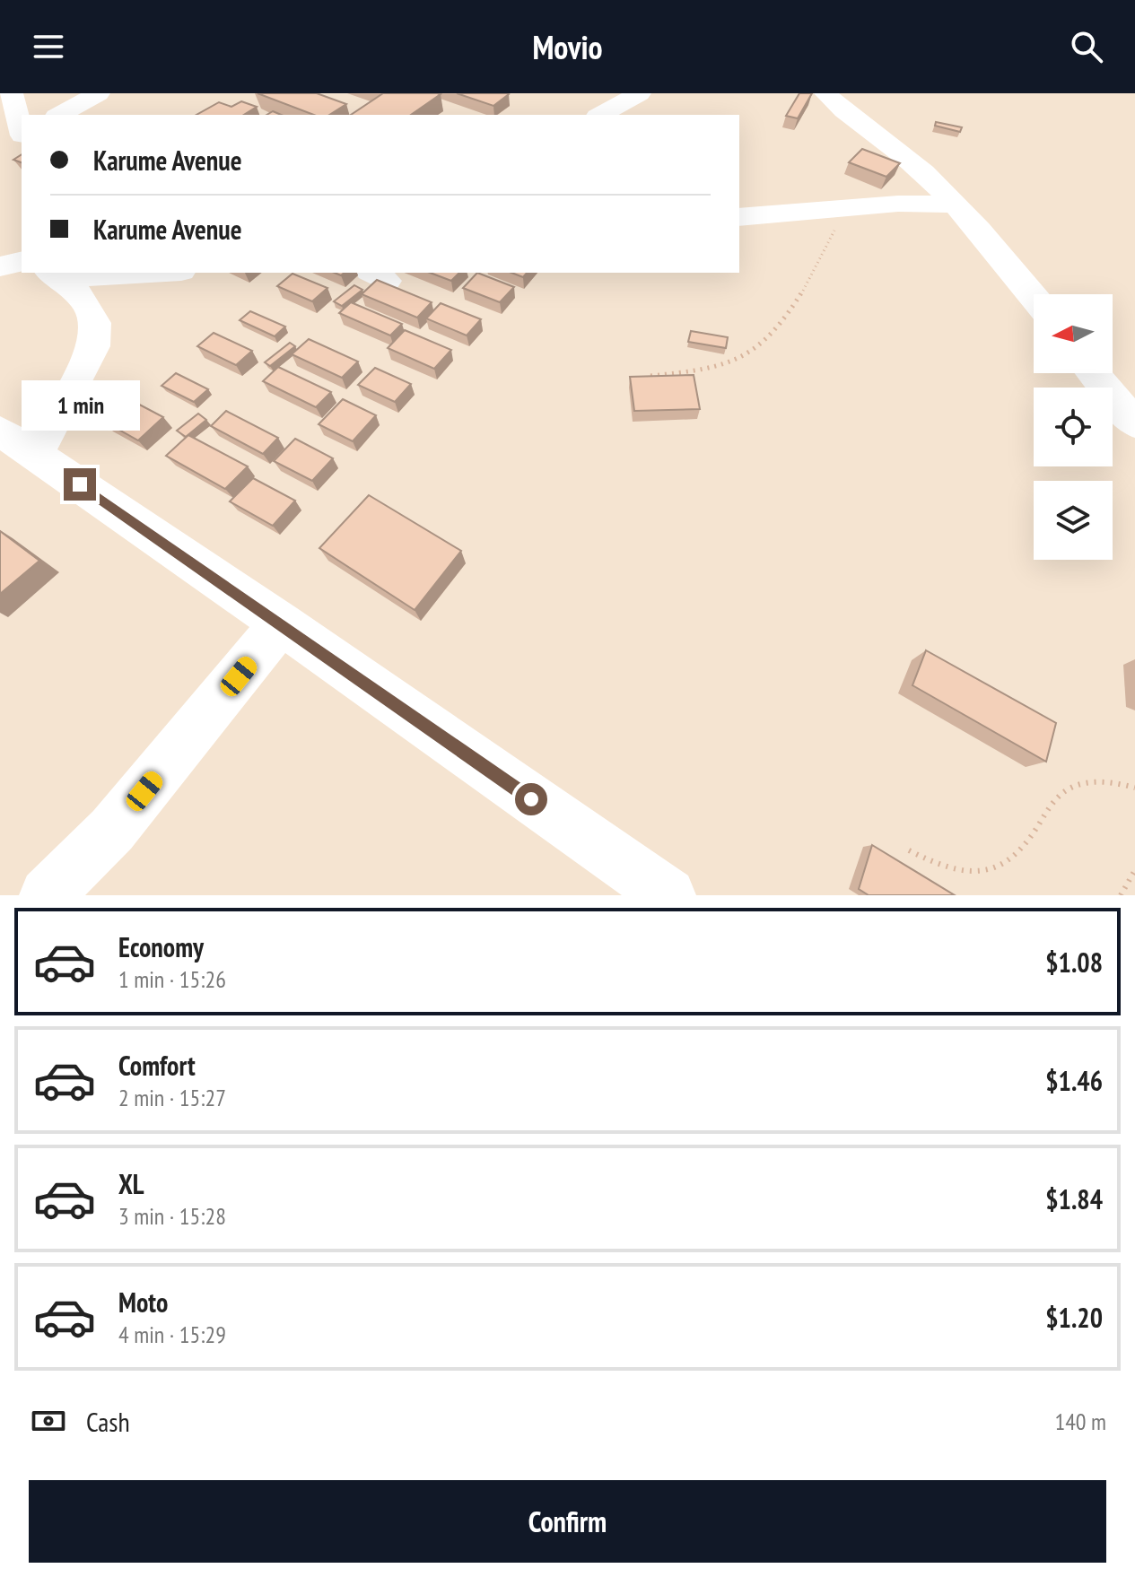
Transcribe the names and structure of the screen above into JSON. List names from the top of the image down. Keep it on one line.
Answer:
{"north":"left","page":{"header":"Movio","banner":["Karume Avenue","Karume Avenue"],"bubble":"1 min","list":[{"name":"Economy","note":"1 min · 15:26","value":"$1.08"},{"name":"Comfort","note":"2 min · 15:27","value":"$1.46"},{"name":"XL","note":"3 min · 15:28","value":"$1.84"},{"name":"Moto","note":"4 min · 15:29","value":"$1.20"}],"pay":["Cash","140 m"],"buttons":"Confirm"}}
